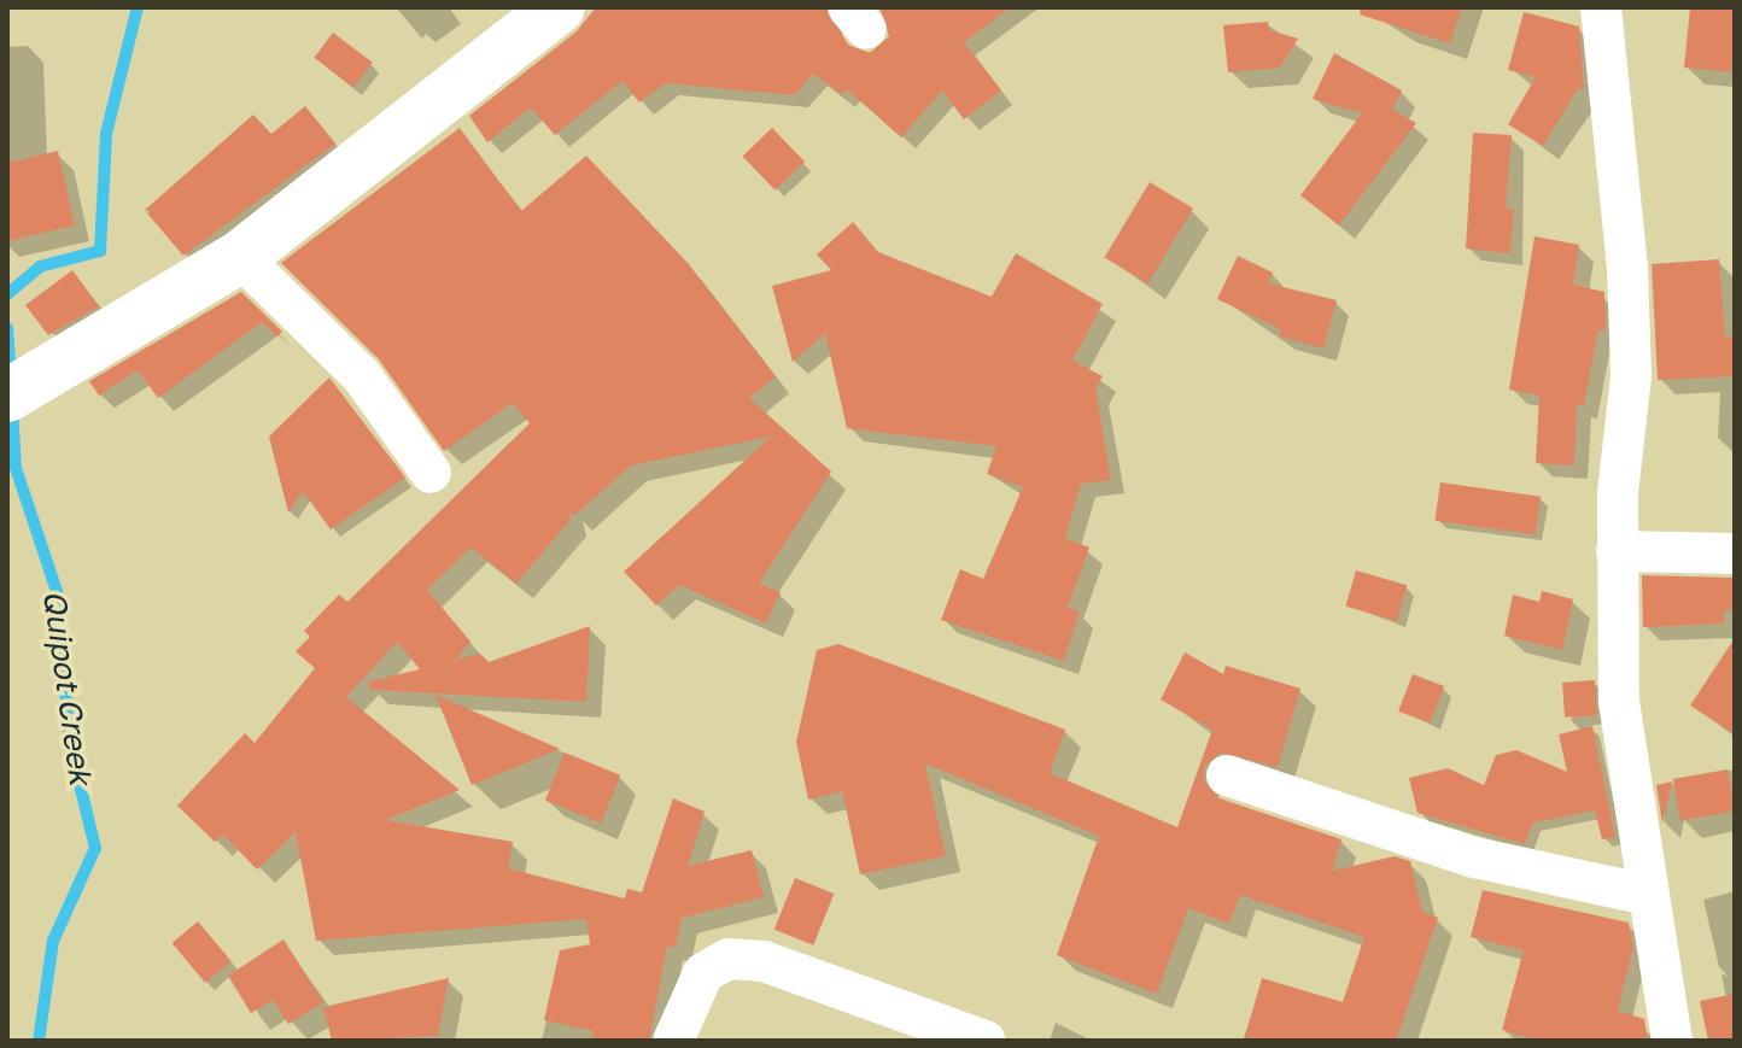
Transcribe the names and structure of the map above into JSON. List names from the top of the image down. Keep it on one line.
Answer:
{"water":["Quipot Creek"]}
